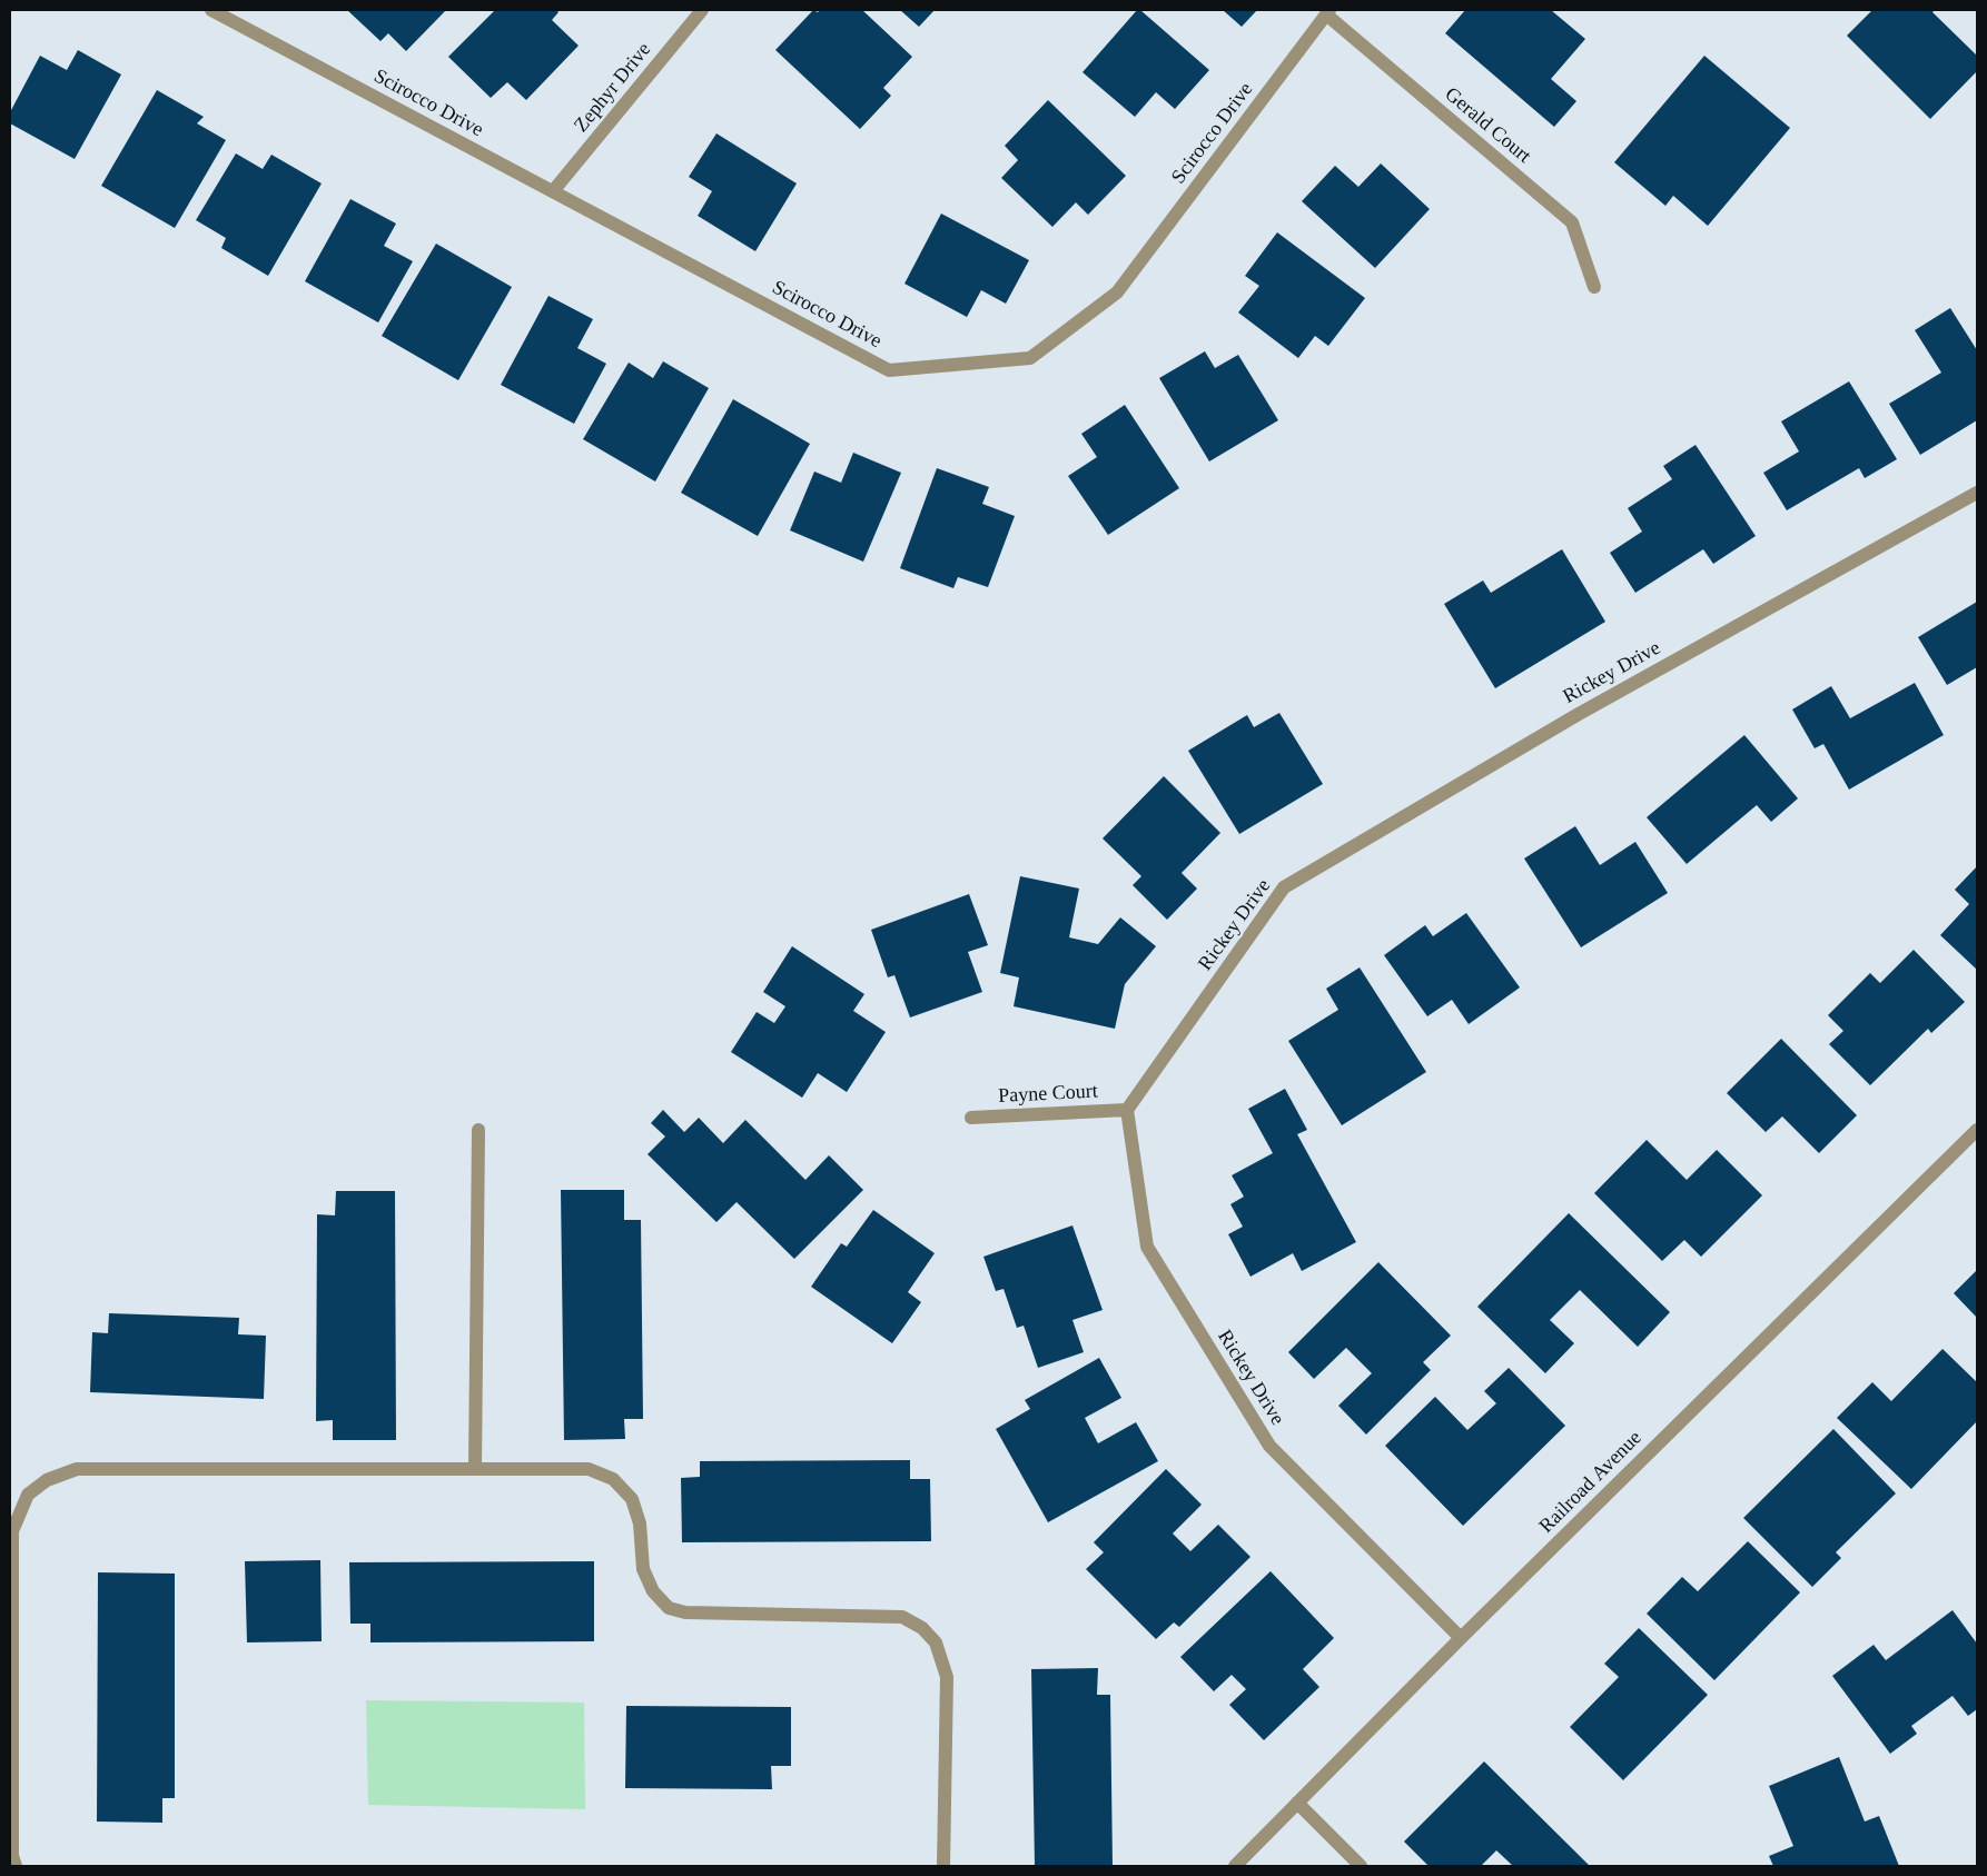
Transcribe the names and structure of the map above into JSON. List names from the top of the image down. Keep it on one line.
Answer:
{"streets":{"street":["Zephyr Drive","Scirocco Drive","Gerald Court","Rickey Drive","Payne Court","Railroad Avenue"]},"crossings":[["Zephyr Drive","Scirocco Drive"],["Scirocco Drive","Gerald Court"],["Rickey Drive","Payne Court"],["Rickey Drive","Railroad Avenue"]]}
